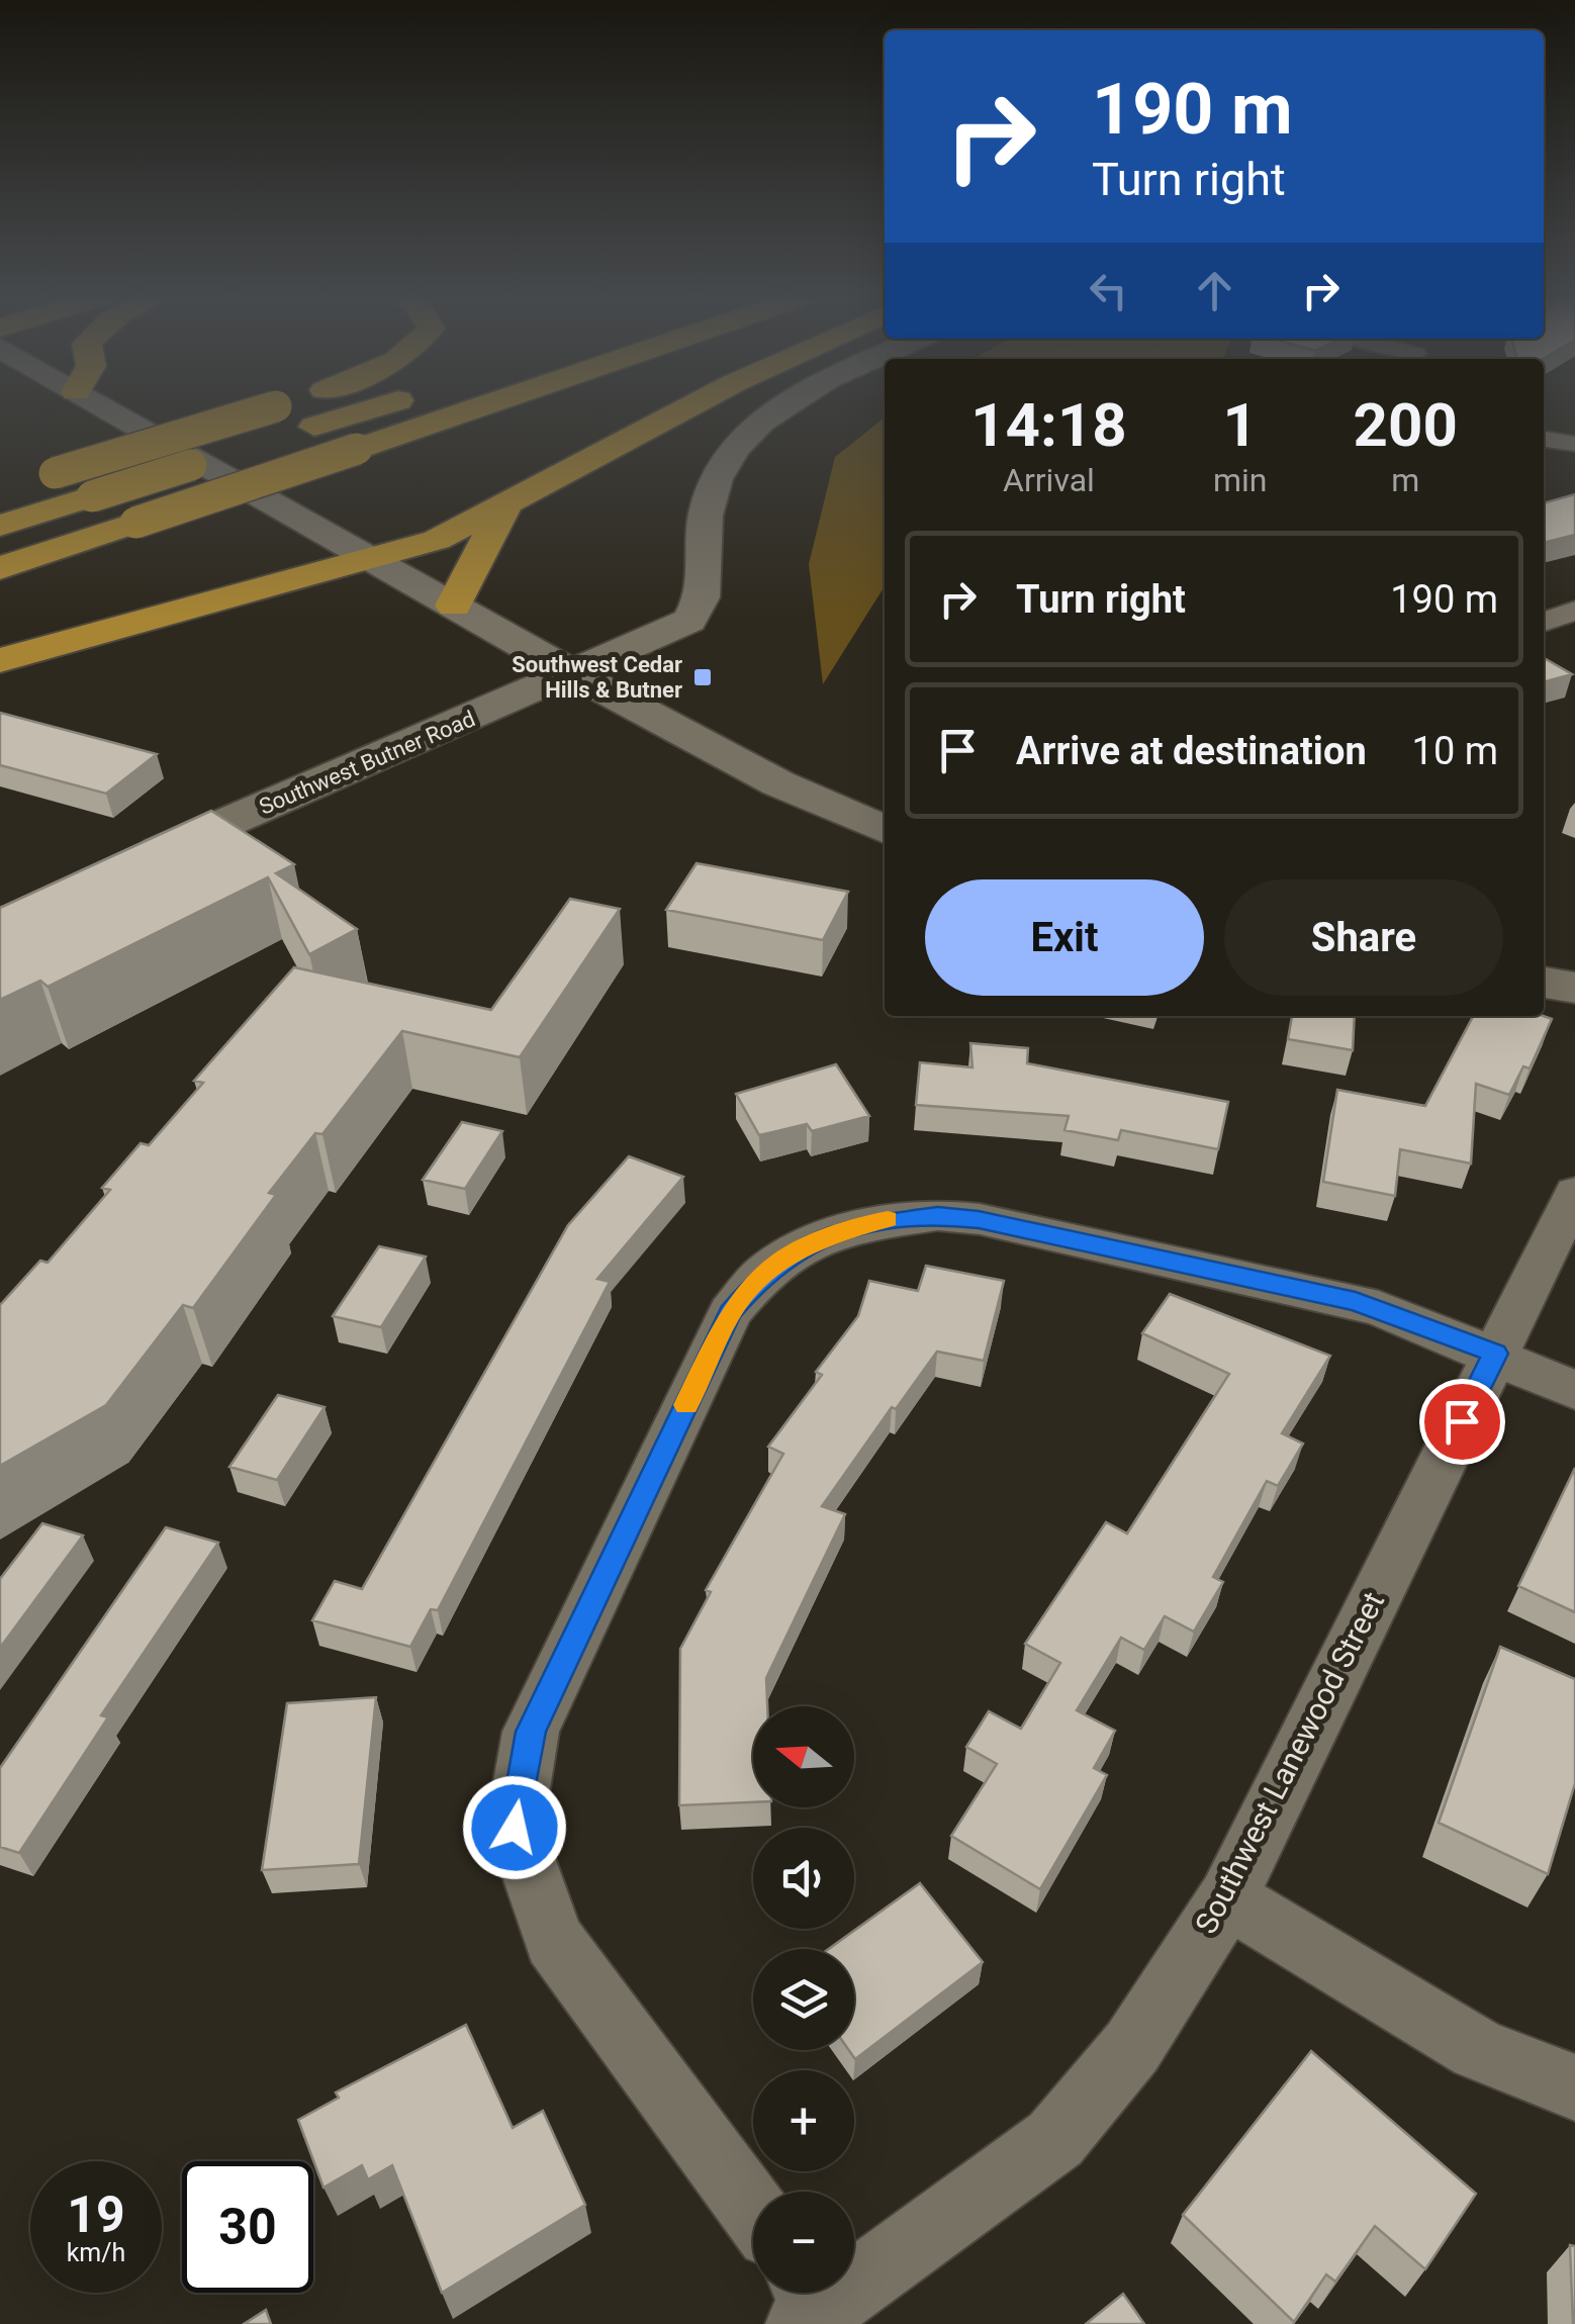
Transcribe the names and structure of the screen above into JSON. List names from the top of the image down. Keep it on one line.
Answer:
{"streets":{"main road":["Southwest Butner Road"],"street":["Southwest Lanewood Street"]},"places":{"transit":["Southwest Cedar Hills & Butner"]},"north":"left","page":{"turn":["190 m","Turn right"],"eta":["14:18","Arrival","1","min","200","m"],"list":[{"name":"Turn right","value":"190 m"},{"name":"Arrive at destination","value":"10 m"}],"buttons":["Exit","Share"],"map_buttons":["+","−"],"speed":"19 km/h","limit":"30"}}
